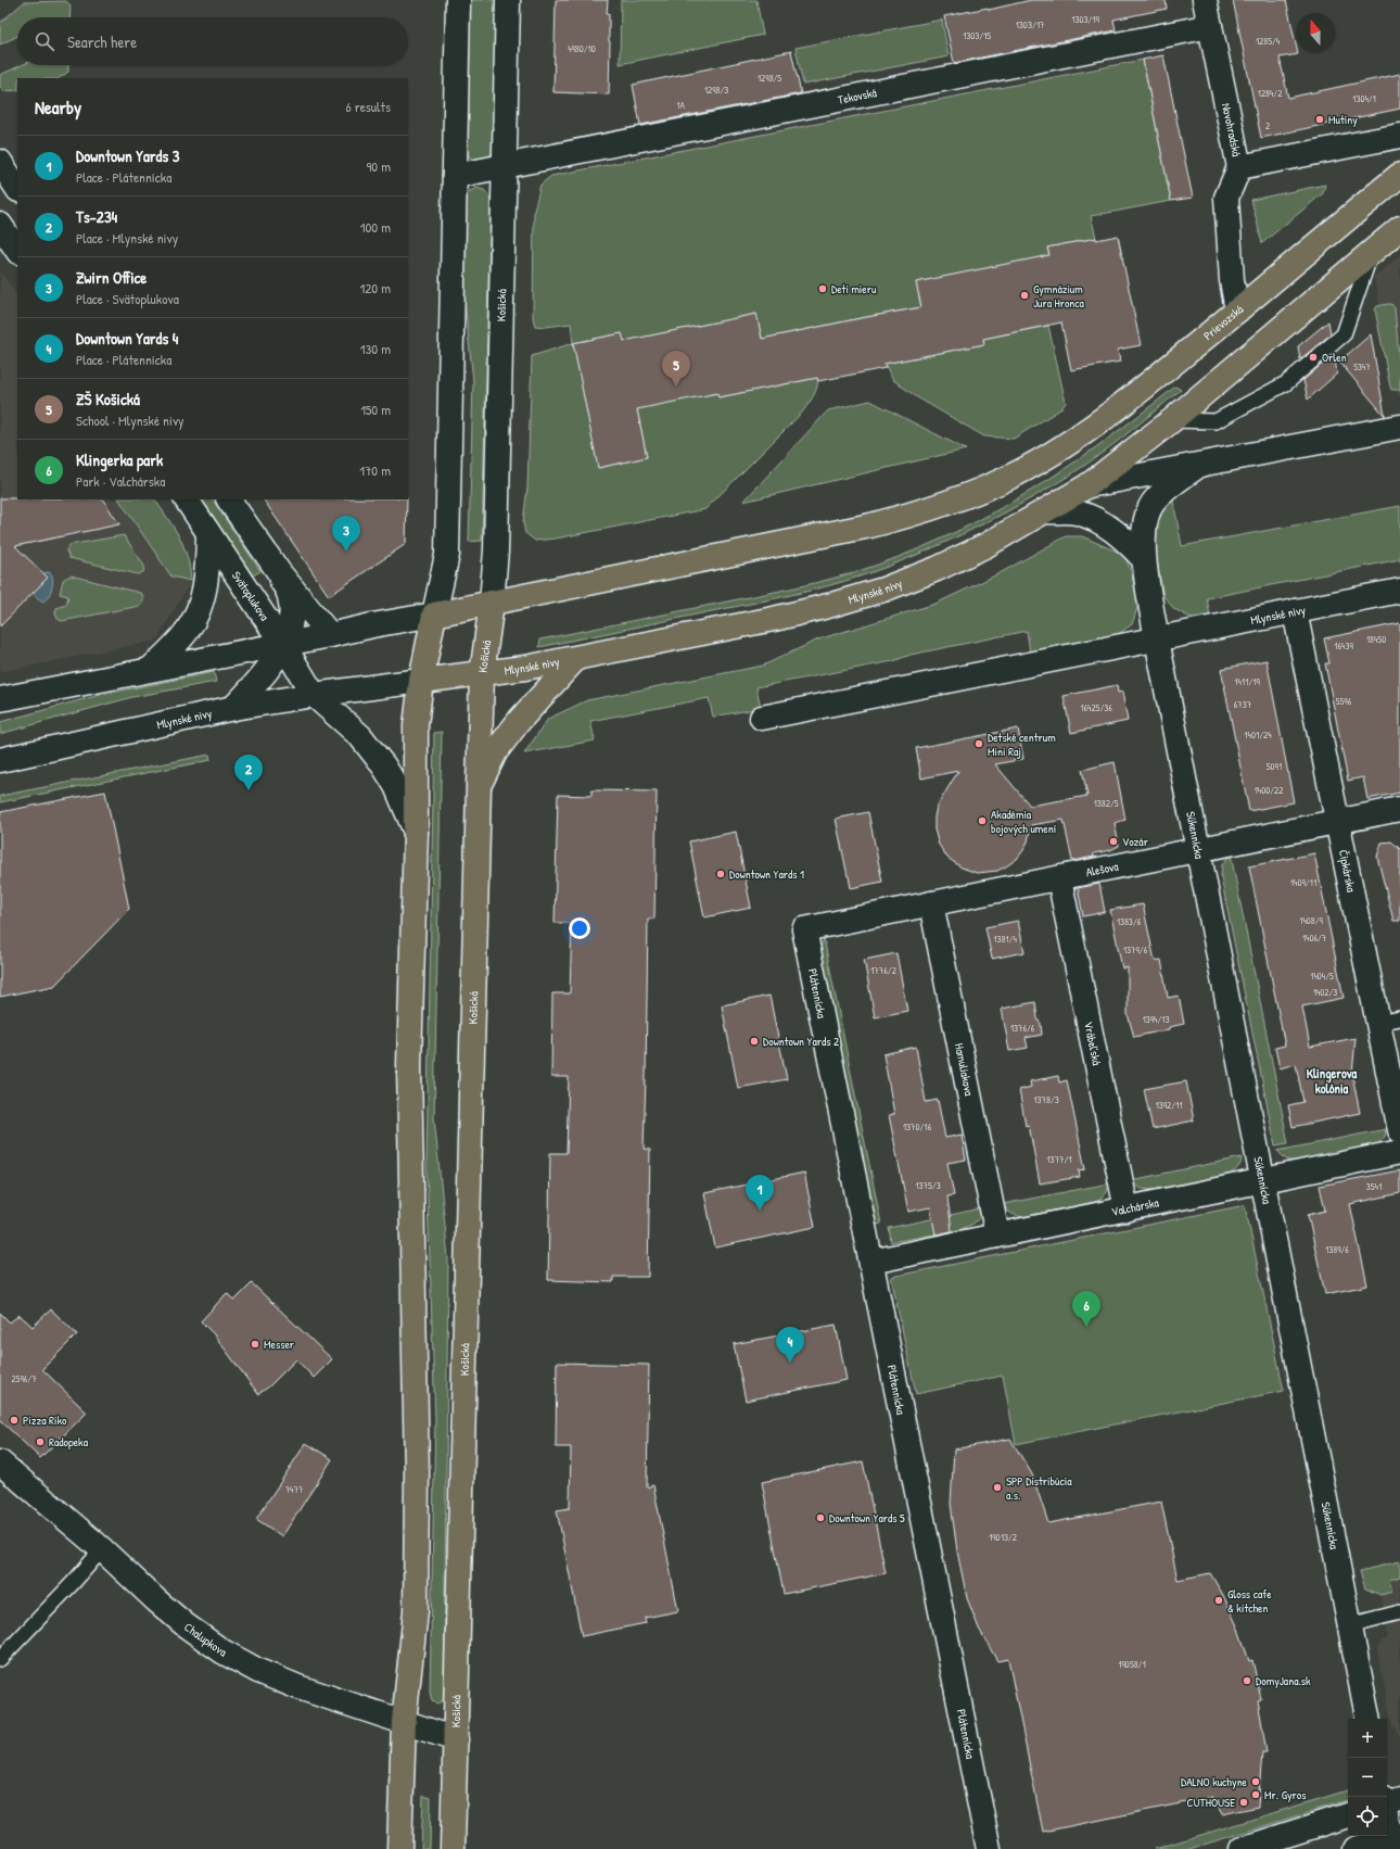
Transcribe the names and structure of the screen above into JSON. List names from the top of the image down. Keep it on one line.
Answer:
{"streets":{"main road":["Košická","Prievozská","Mlynské nivy"],"street":["Tekovská","Novohradská","Svätoplukova","Súkennícka","Alešova","Čipkárska","Plátennícka","Vrábeľská","Hamuliakova","Valchárska","Chalupkova"]},"crossings":[["Tekovská","Novohradská"],["Tekovská","Košická"],["Novohradská","Prievozská"],["Košická","Prievozská"],["Košická","Mlynské nivy"],["Košická","Chalupkova"],["Mlynské nivy","Svätoplukova"],["Mlynské nivy","Súkennícka"],["Mlynské nivy","Čipkárska"],["Súkennícka","Alešova"],["Súkennícka","Valchárska"],["Alešova","Čipkárska"],["Alešova","Plátennícka"],["Alešova","Vrábeľská"],["Alešova","Hamuliakova"],["Plátennícka","Valchárska"],["Vrábeľská","Valchárska"],["Hamuliakova","Valchárska"]],"districts":["Klingerova kolónia"],"places":["Mutiny","Deti mieru","Gymnázium Jura Hronca","Orlen","Detské centrum Mini Raj","Akadémia bojových umení","Vozár","Downtown Yards 1","Downtown Yards 2","Messer","Pizza Riko","Radopeka","SPP Distribúcia a.s.","Downtown Yards 5","Gloss cafe & kitchen","DomyJana.sk","DALNO kuchyne","Mr. Gyros","CUTHOUSE"],"house_numbers":["1303/19","1303/17","1303/15","1285/4","4980/10","1298/5","1298/3","1284/2","1304/1","1A","2","5347","18450","16439","1411/19","5596","6737","16425/36","1401/24","5091","1400/22","1382/5","1409/11","1408/9","1383/6","1406/7","1381/4","1379/6","1776/2","1404/5","1402/3","1394/13","1376/6","1378/3","1392/11","1370/16","1377/1","1375/3","3541","1389/6","2596/7","7477","19013/2","19058/1"],"north":"top","page":{"search":"Search here","heading":["Nearby","6 results"],"list":[{"mark":"1","name":"Downtown Yards 3","note":"Place · Plátennícka","value":"90 m"},{"mark":"2","name":"Ts-234","note":"Place · Mlynské nivy","value":"100 m"},{"mark":"3","name":"Zwirn Office","note":"Place · Svätoplukova","value":"120 m"},{"mark":"4","name":"Downtown Yards 4","note":"Place · Plátennícka","value":"130 m"},{"mark":"5","name":"ZŠ Košická","note":"School · Mlynské nivy","value":"150 m"},{"mark":"6","name":"Klingerka park","note":"Park · Valchárska","value":"170 m"}],"pins":["5","3","2","1","6","4"],"map_buttons":["+","−"]}}
